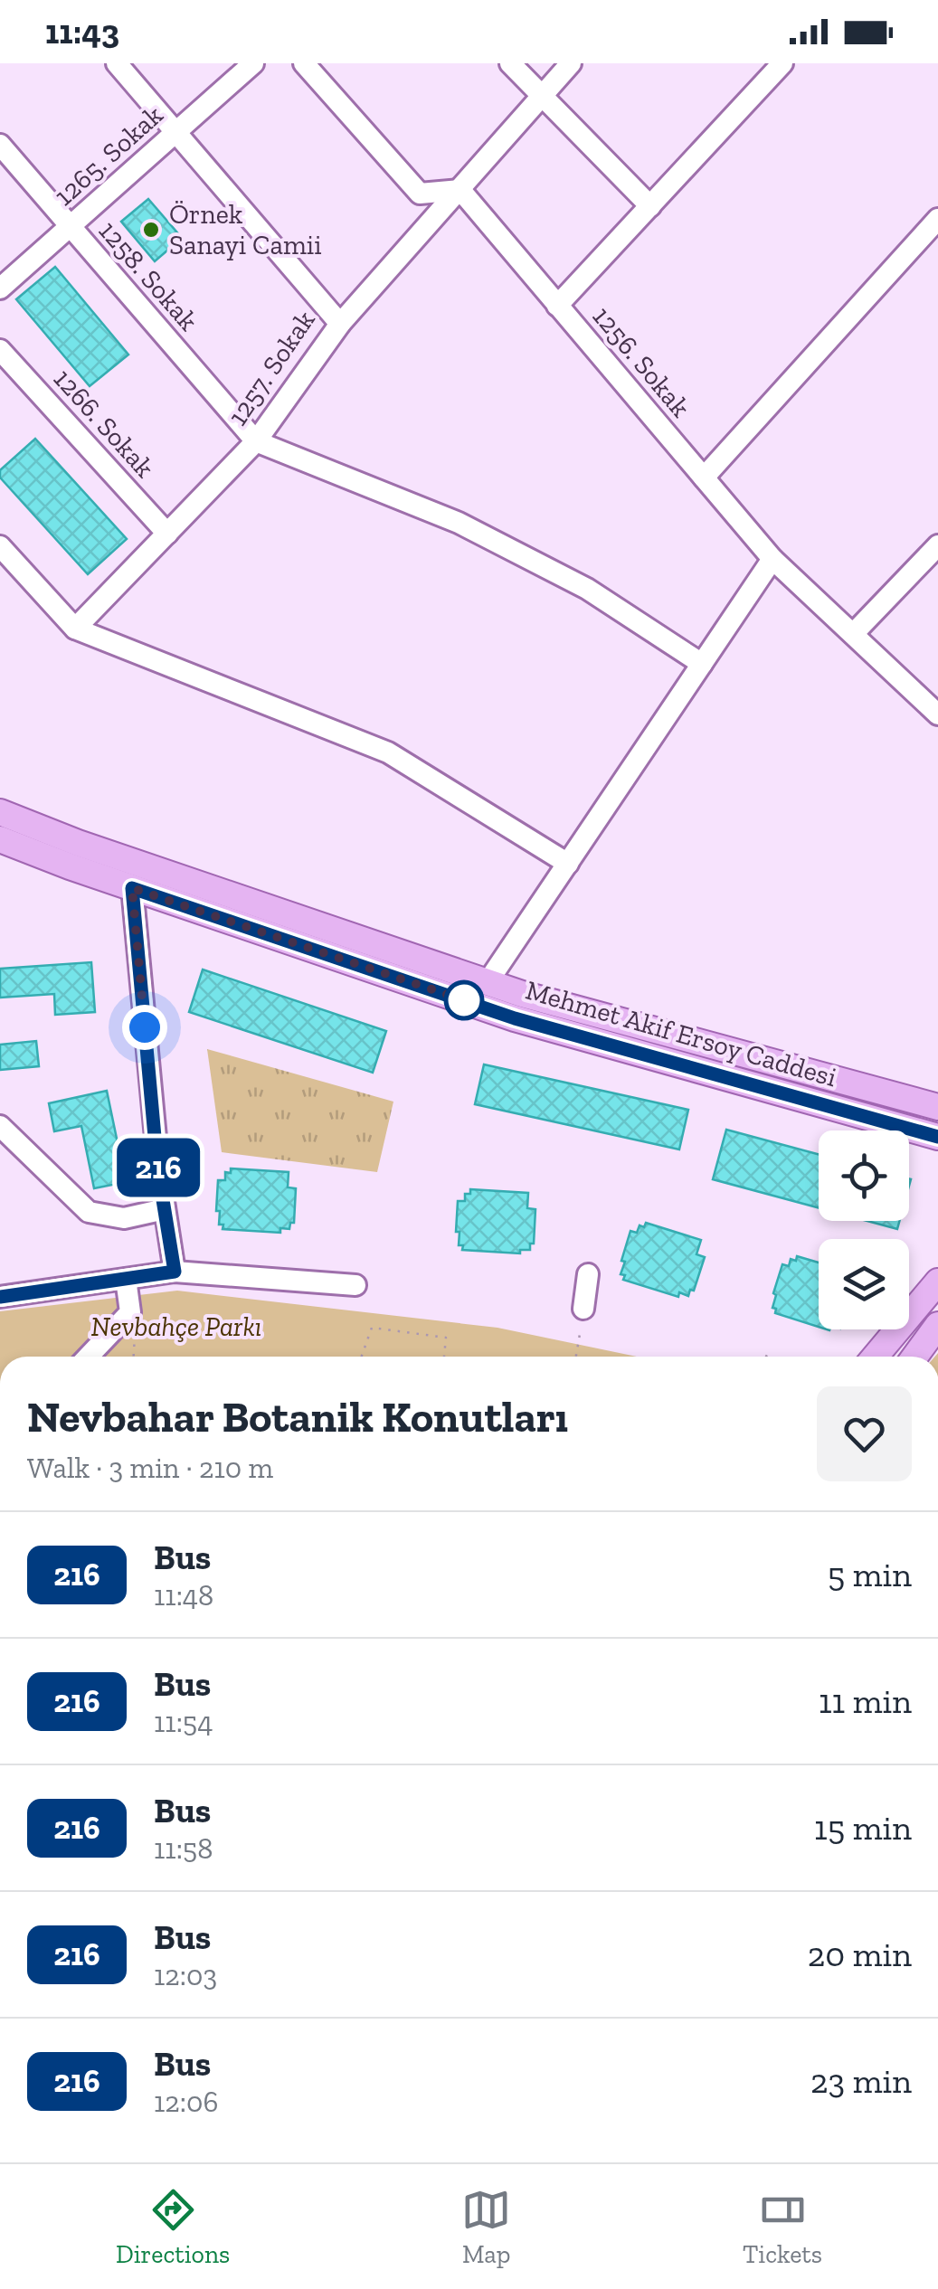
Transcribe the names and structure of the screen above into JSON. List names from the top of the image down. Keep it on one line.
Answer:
{"streets":{"main road":["Mehmet Akif Ersoy Caddesi"],"street":["1265. Sokak","1258. Sokak","1256. Sokak","1257. Sokak","1266. Sokak"]},"crossings":[["1265. Sokak","1258. Sokak"],["1265. Sokak","1257. Sokak"],["1258. Sokak","1257. Sokak"],["1257. Sokak","1266. Sokak"]],"parks":["Nevbahçe Parkı"],"places":["Örnek Sanayi Camii"],"lines":["bus line 216"],"page":{"status":"11:43","on_map":"216","heading":["Nevbahar Botanik Konutları","Walk · 3 min · 210 m"],"list":[{"mark":"216","name":"Bus","note":"11:48","value":"5 min"},{"mark":"216","name":"Bus","note":"11:54","value":"11 min"},{"mark":"216","name":"Bus","note":"11:58","value":"15 min"},{"mark":"216","name":"Bus","note":"12:03","value":"20 min"},{"mark":"216","name":"Bus","note":"12:06","value":"23 min"}],"tabs":["Directions","Map","Tickets"]}}
